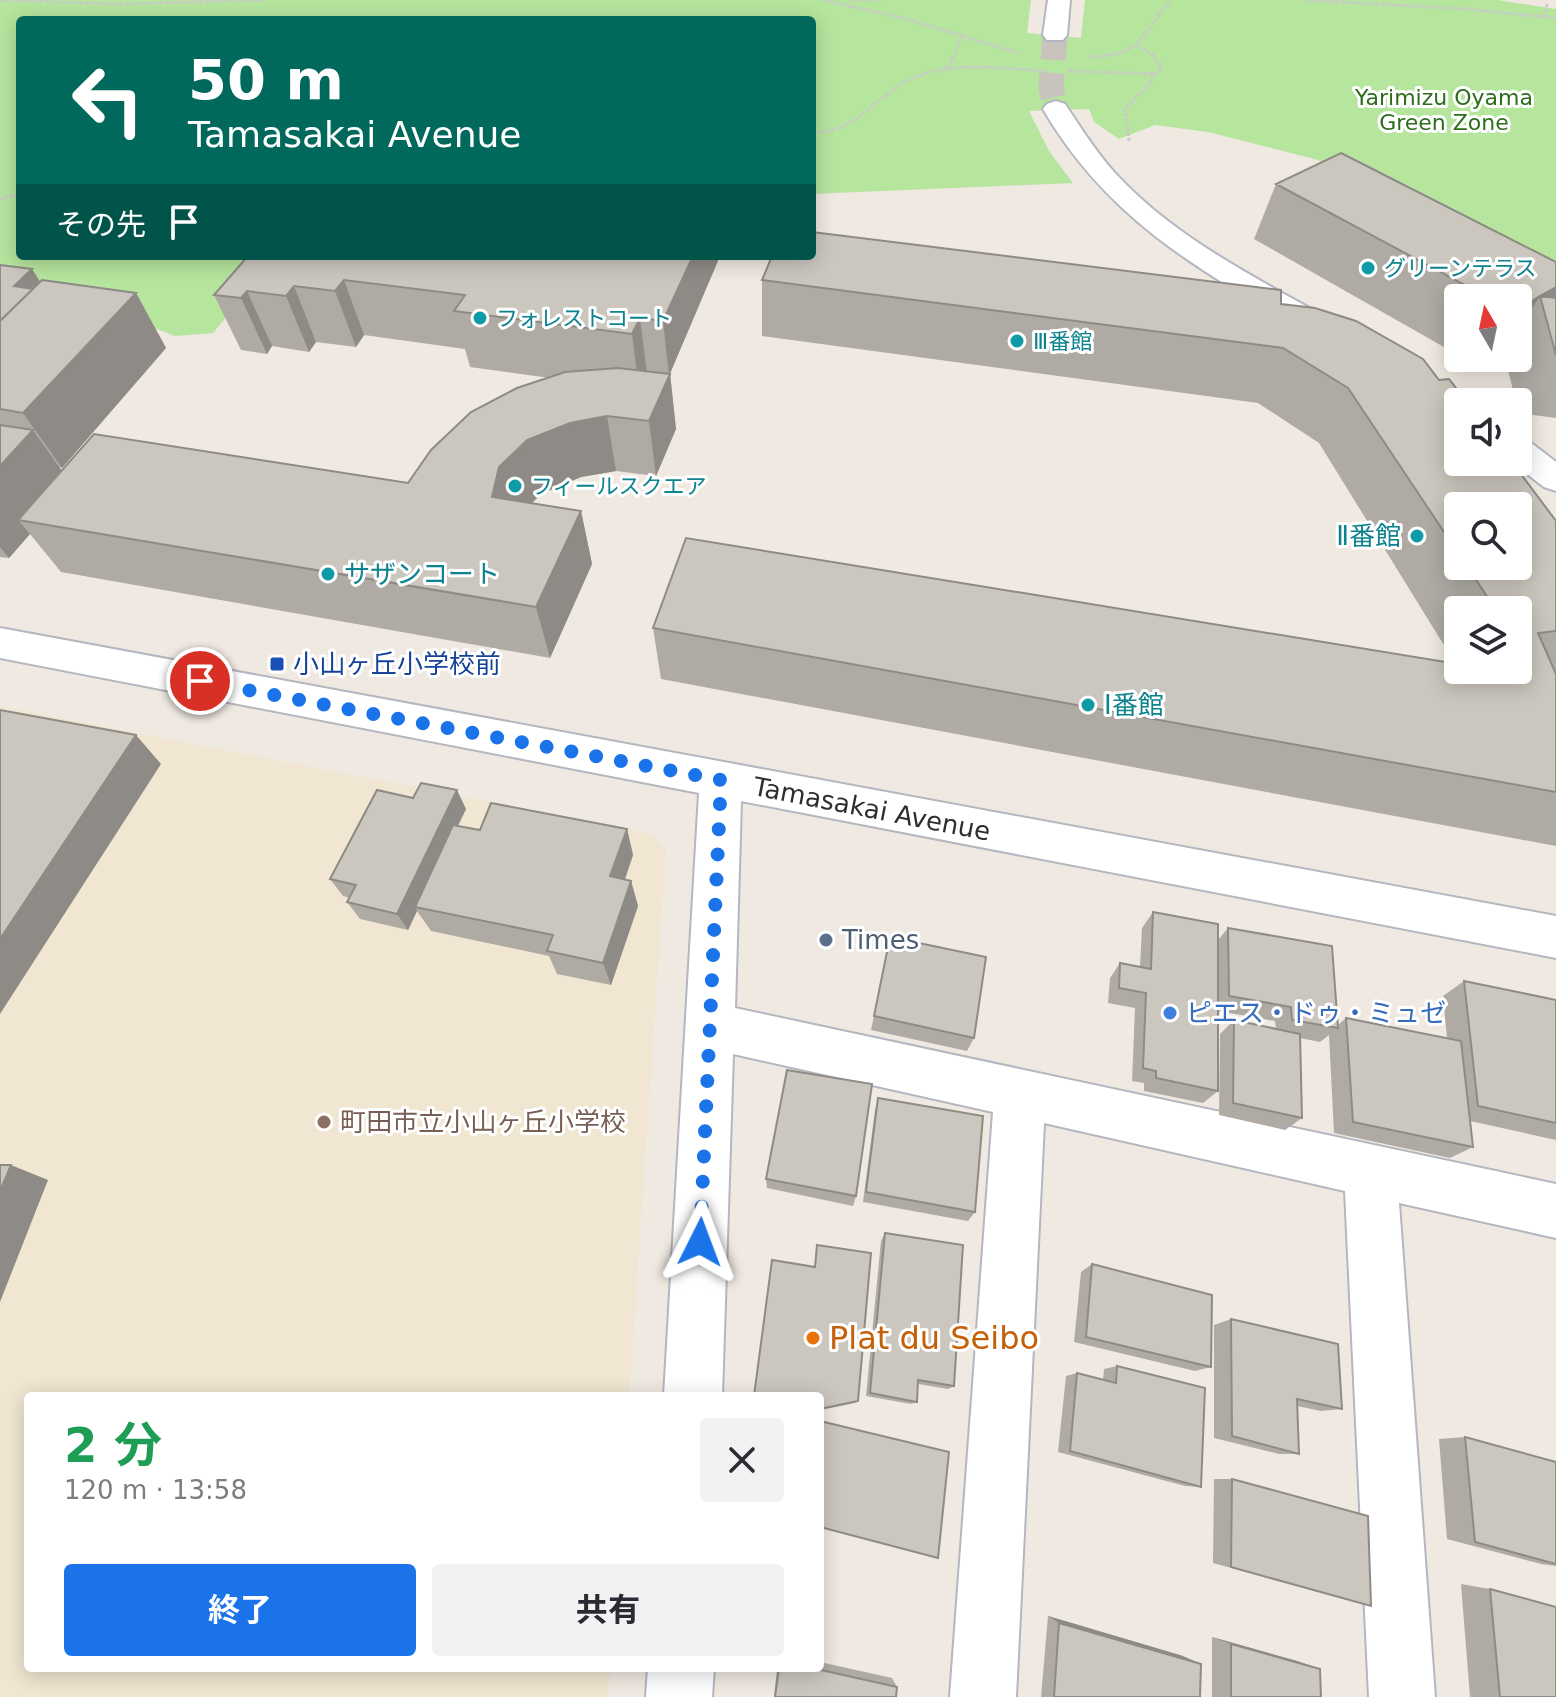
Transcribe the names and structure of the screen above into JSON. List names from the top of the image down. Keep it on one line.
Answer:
{"streets":{"street":["Tamasakai Avenue"]},"parks":["Yarimizu Oyama Green Zone"],"places":{"other":["グリーンテラス","フォレストコート","Ⅲ番館","フィールスクエア","Ⅱ番館","サザンコート","Ⅰ番館","Times","ピエス・ドゥ・ミュゼ","町田市立小山ヶ丘小学校","Plat du Seibo"],"transit":["小山ヶ丘小学校前"]},"north":"top","page":{"turn":["50 m","Tamasakai Avenue"],"then":"その先","heading":["2 分","120 m · 13:58"],"buttons":["終了","共有"]}}
